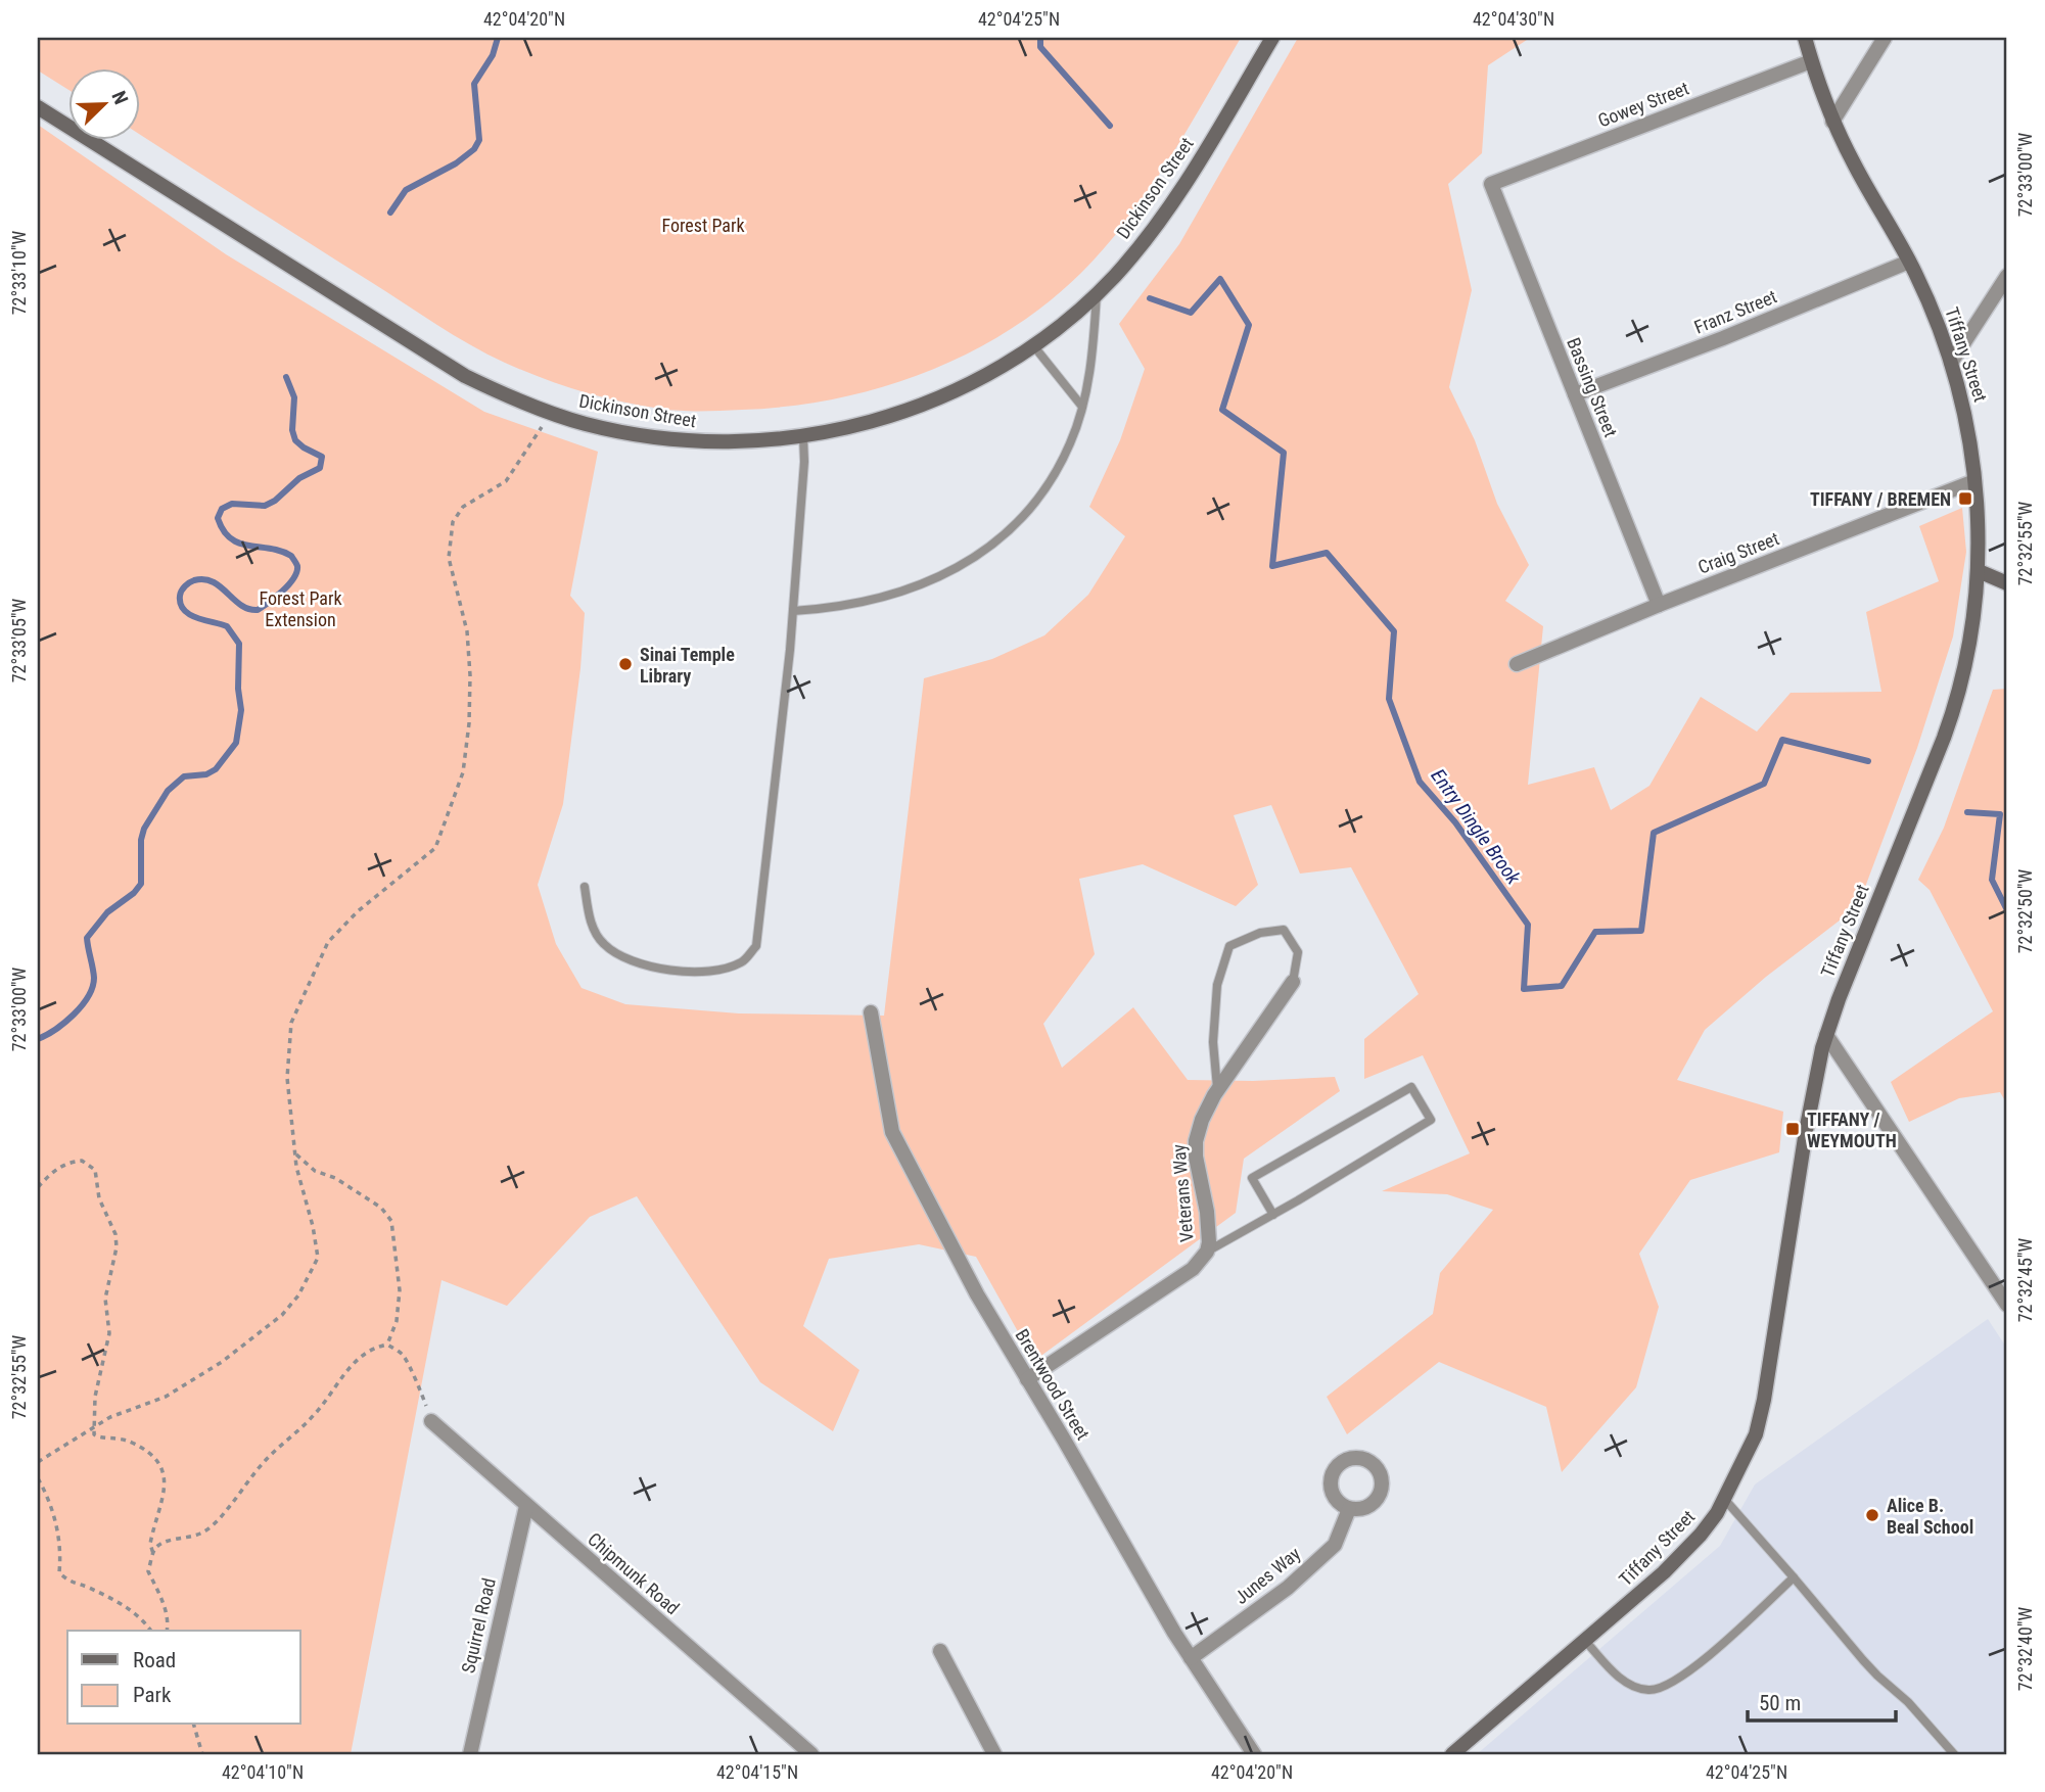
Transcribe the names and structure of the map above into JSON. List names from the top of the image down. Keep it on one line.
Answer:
{"streets":{"main road":["Dickinson Street","Tiffany Street"],"street":["Gowey Street","Franz Street","Bassing Street","Craig Street","Veterans Way","Brentwood Street","Chipmunk Road","Junes Way","Squirrel Road"]},"crossings":[["Gowey Street","Tiffany Street"],["Gowey Street","Bassing Street"],["Franz Street","Tiffany Street"],["Franz Street","Bassing Street"],["Tiffany Street","Craig Street"],["Bassing Street","Craig Street"],["Veterans Way","Brentwood Street"],["Brentwood Street","Junes Way"],["Chipmunk Road","Squirrel Road"]],"water":["Entry Dingle Brook"],"parks":["Forest Park","Forest Park Extension"],"places":{"transit":["TIFFANY / BREMEN","TIFFANY / WEYMOUTH"],"other":["Sinai Temple Library","Alice B. Beal School"]},"legend":["Road","Park"],"scale_bar":"50 m","north":"top right","coordinates":["42°04'20\"N","42°04'25\"N","42°04'30\"N","72°33'00\"W","72°33'10\"W","72°32'55\"W","72°33'05\"W","72°32'50\"W","72°32'45\"W","72°32'40\"W","42°04'10\"N","42°04'15\"N"]}
